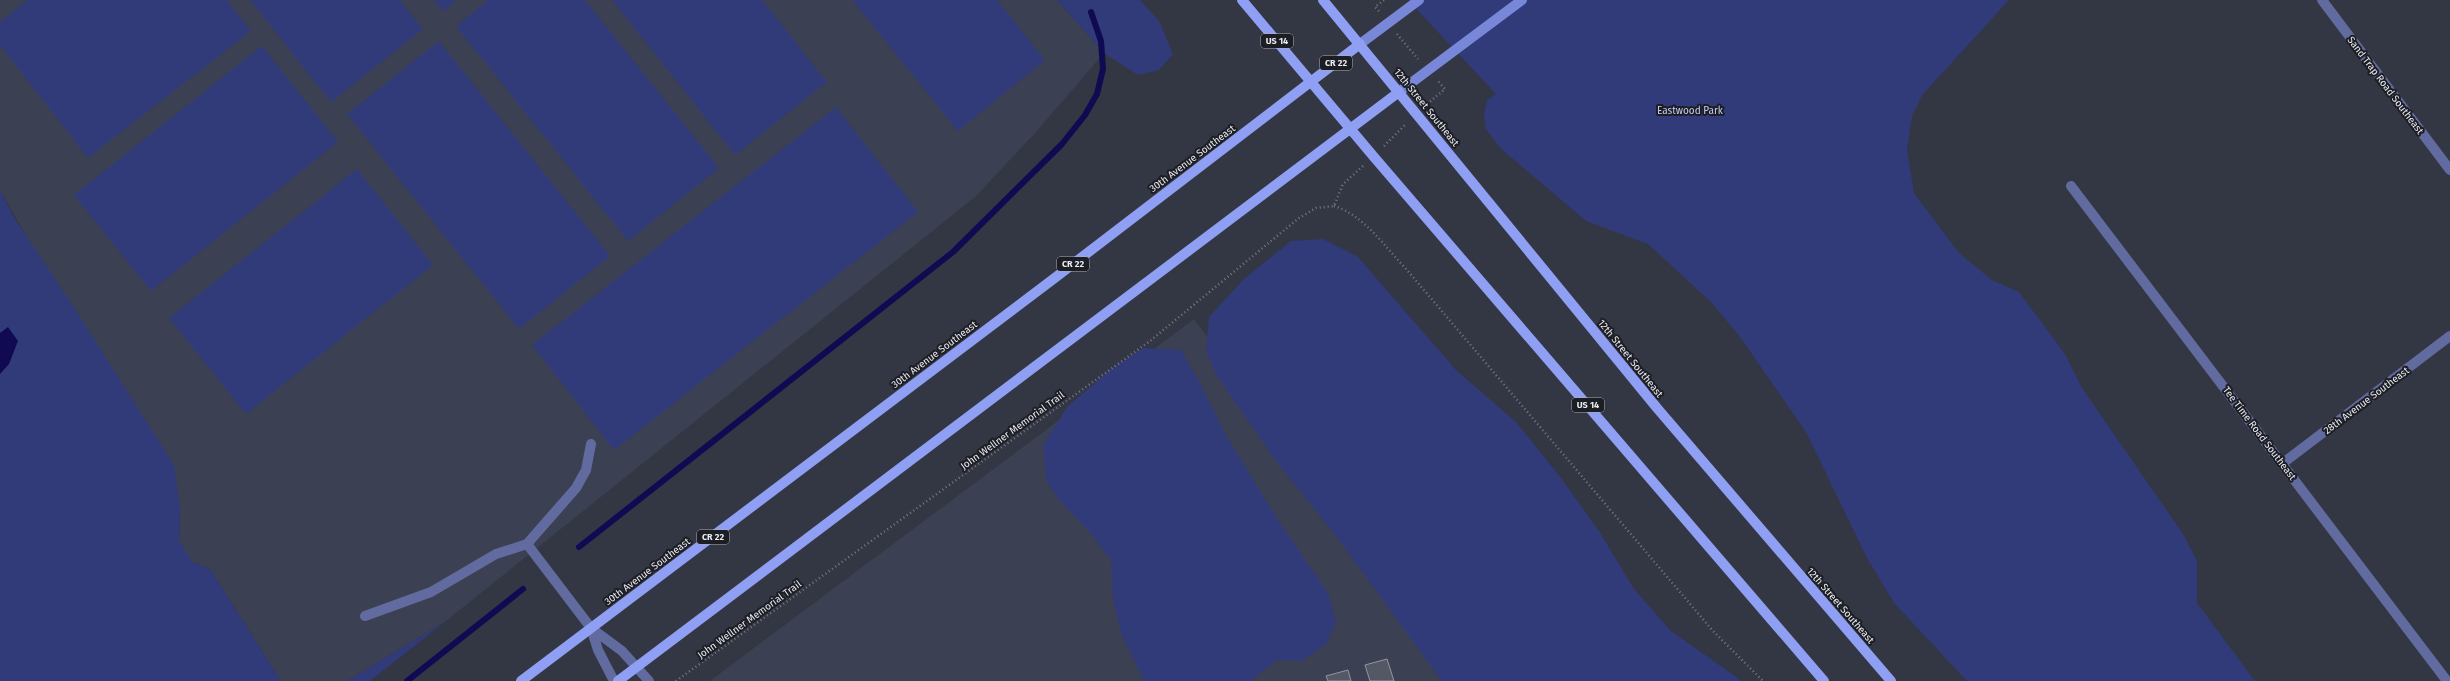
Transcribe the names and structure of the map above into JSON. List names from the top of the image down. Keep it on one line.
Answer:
{"streets":{"main road":["US 14","CR 22","12th Street Southeast","30th Avenue Southeast"],"street":["Sand Trap Road Southeast","28th Avenue Southeast","Tee Time Road Southeast"],"path":["John Wellner Memorial Trail"]},"crossings":[["US 14","30th Avenue Southeast"],["12th Street Southeast","30th Avenue Southeast"],["28th Avenue Southeast","Tee Time Road Southeast"]],"parks":["Eastwood Park"]}
